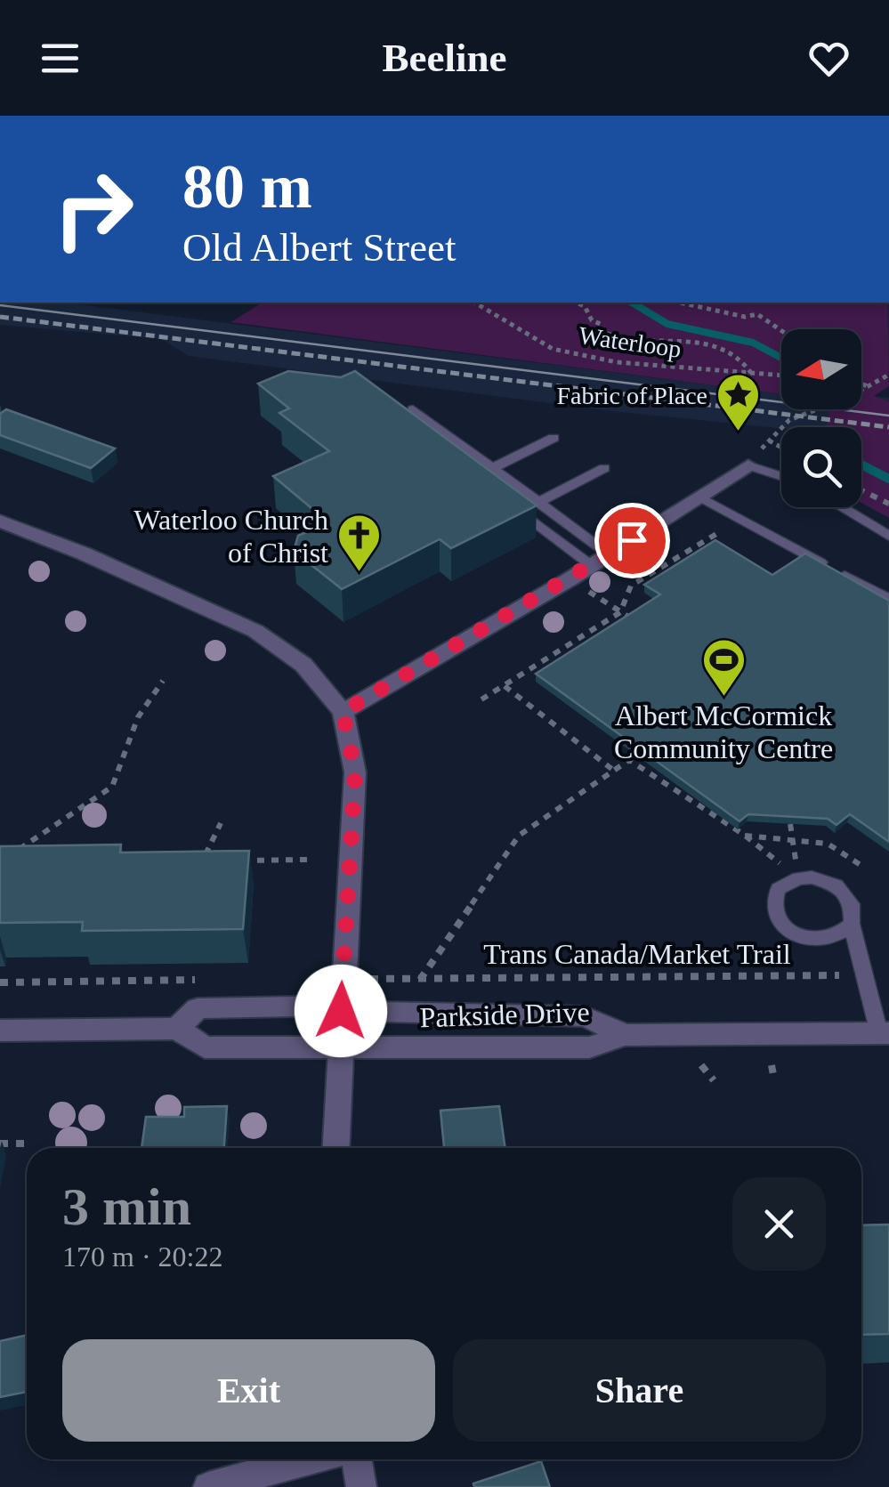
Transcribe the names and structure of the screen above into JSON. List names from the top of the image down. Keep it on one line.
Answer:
{"streets":{"street":["Parkside Drive"],"path":["Waterloop","Trans Canada/Market Trail"]},"places":{"place":["Fabric of Place"],"church":["Waterloo Church of Christ"],"sports":["Albert McCormick Community Centre"]},"north":"left","page":{"header":"Beeline","turn":["80 m","Old Albert Street"],"heading":["3 min","170 m · 20:22"],"buttons":["Exit","Share"]}}
